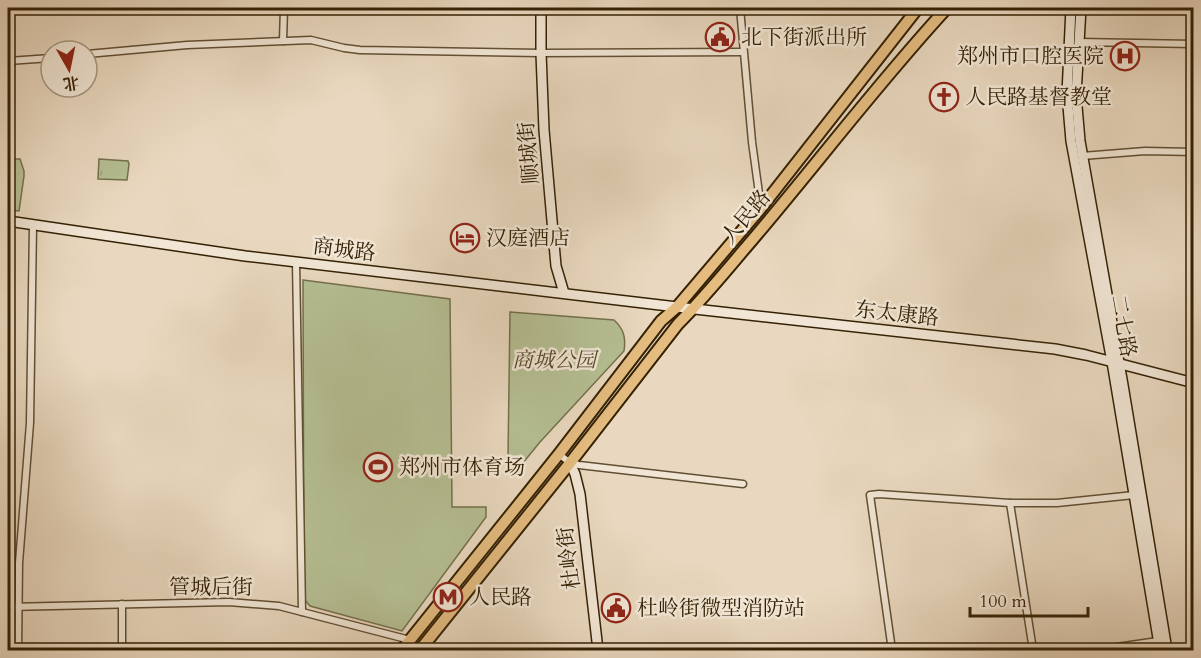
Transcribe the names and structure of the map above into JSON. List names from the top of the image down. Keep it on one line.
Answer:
{"streets":{"main road":["人民路"],"street":["顺城街","商城路","东太康路","二七路","杜岭街","管城后街"]},"crossings":[["顺城街","商城路"],["人民路","商城路"],["人民路","东太康路"],["人民路","杜岭街"],["人民路","管城后街"],["商城路","东太康路"],["东太康路","二七路"]],"parks":["商城公园"],"places":{"public building":["北下街派出所","杜岭街微型消防站"],"hospital":["郑州市口腔医院"],"church":["人民路基督教堂"],"hotel":["汉庭酒店"],"sports":["郑州市体育场"],"metro station":["人民路"]},"scale_bar":"100 m","north":"bottom"}
